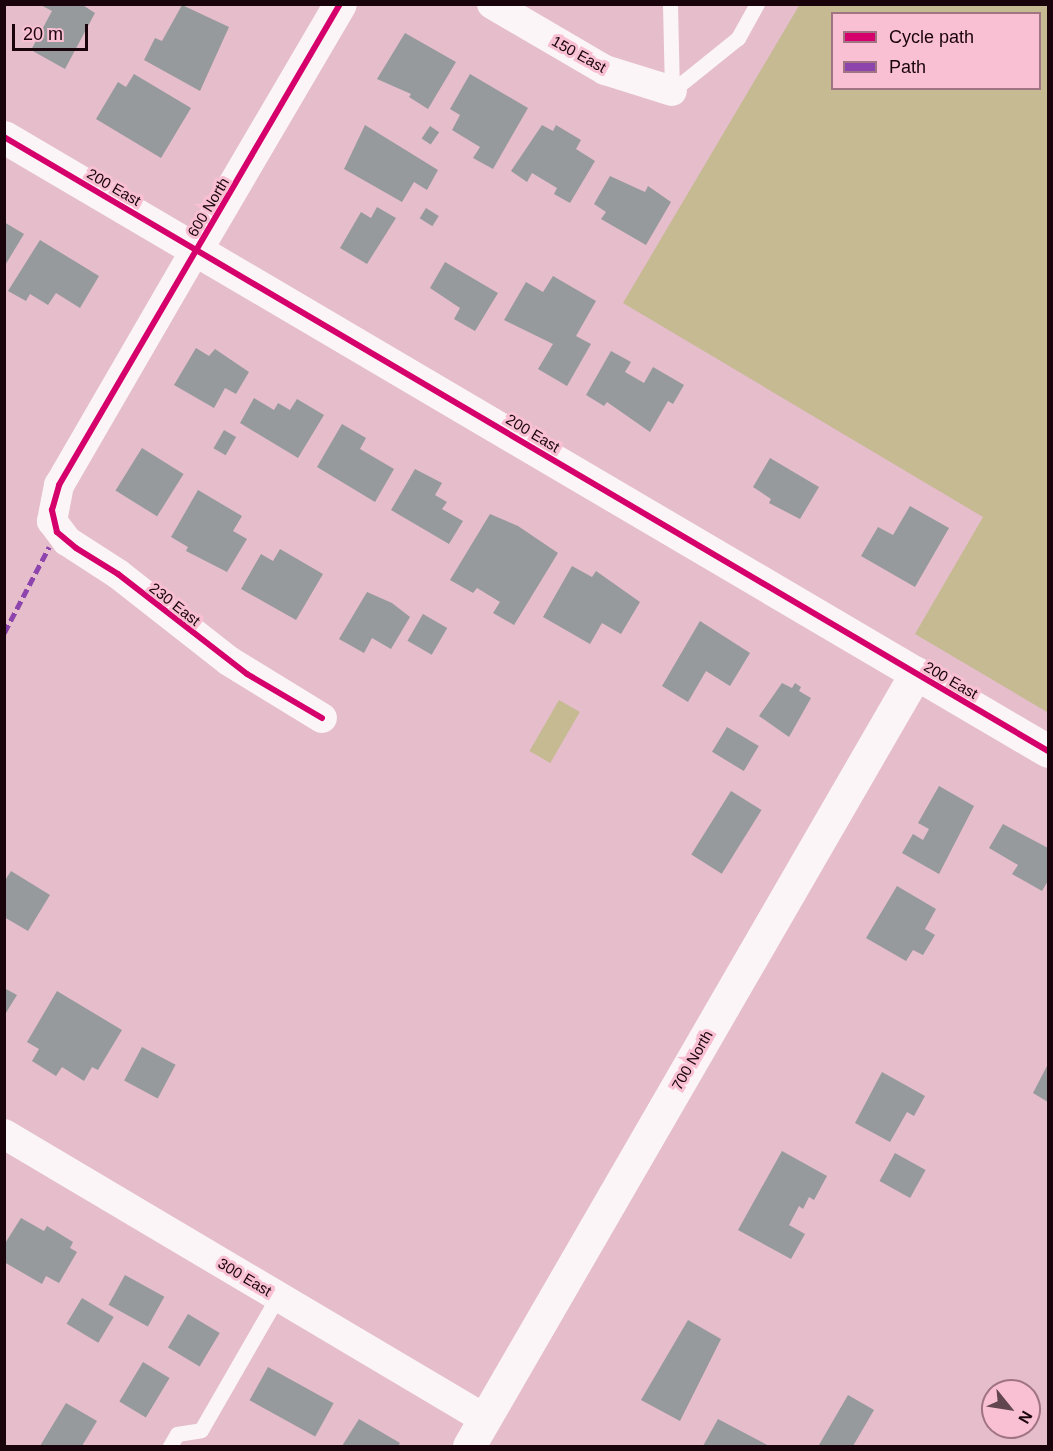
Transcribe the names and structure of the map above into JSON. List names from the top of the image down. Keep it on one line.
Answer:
{"streets":{"street":["150 East","200 East","600 North","230 East","700 North","300 East"]},"crossings":[["200 East","600 North"],["200 East","700 North"],["600 North","230 East"],["700 North","300 East"]],"legend":["Cycle path","Path"],"scale_bar":"20 m","north":"bottom right"}
